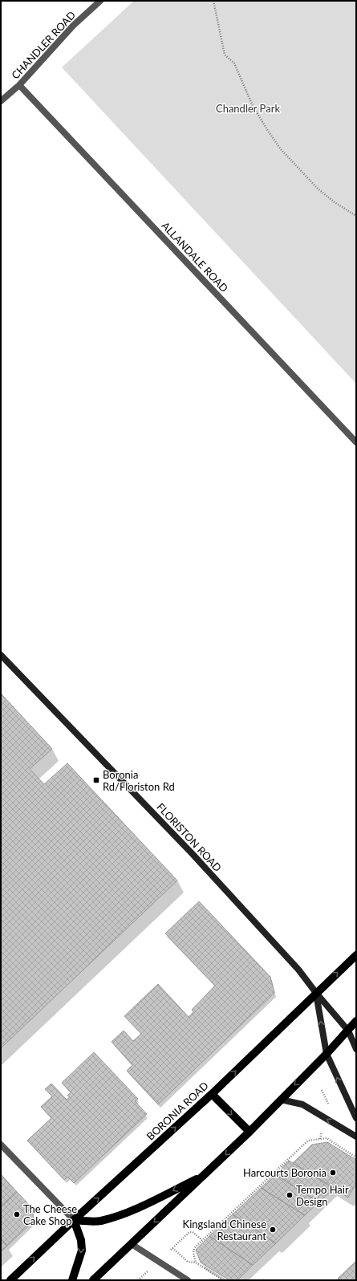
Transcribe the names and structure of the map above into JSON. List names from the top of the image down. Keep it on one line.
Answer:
{"streets":{"main road":["FLORISTON ROAD","BORONIA ROAD"],"street":["CHANDLER ROAD","ALLANDALE ROAD"]},"crossings":[["CHANDLER ROAD","ALLANDALE ROAD"],["FLORISTON ROAD","BORONIA ROAD"]],"parks":["Chandler Park"],"places":{"transit":["Boronia Rd/Floriston Rd"],"other":["Harcourts Boronia","Tempo Hair Design","The Cheese Cake Shop","Kingsland Chinese Restaurant"]}}
